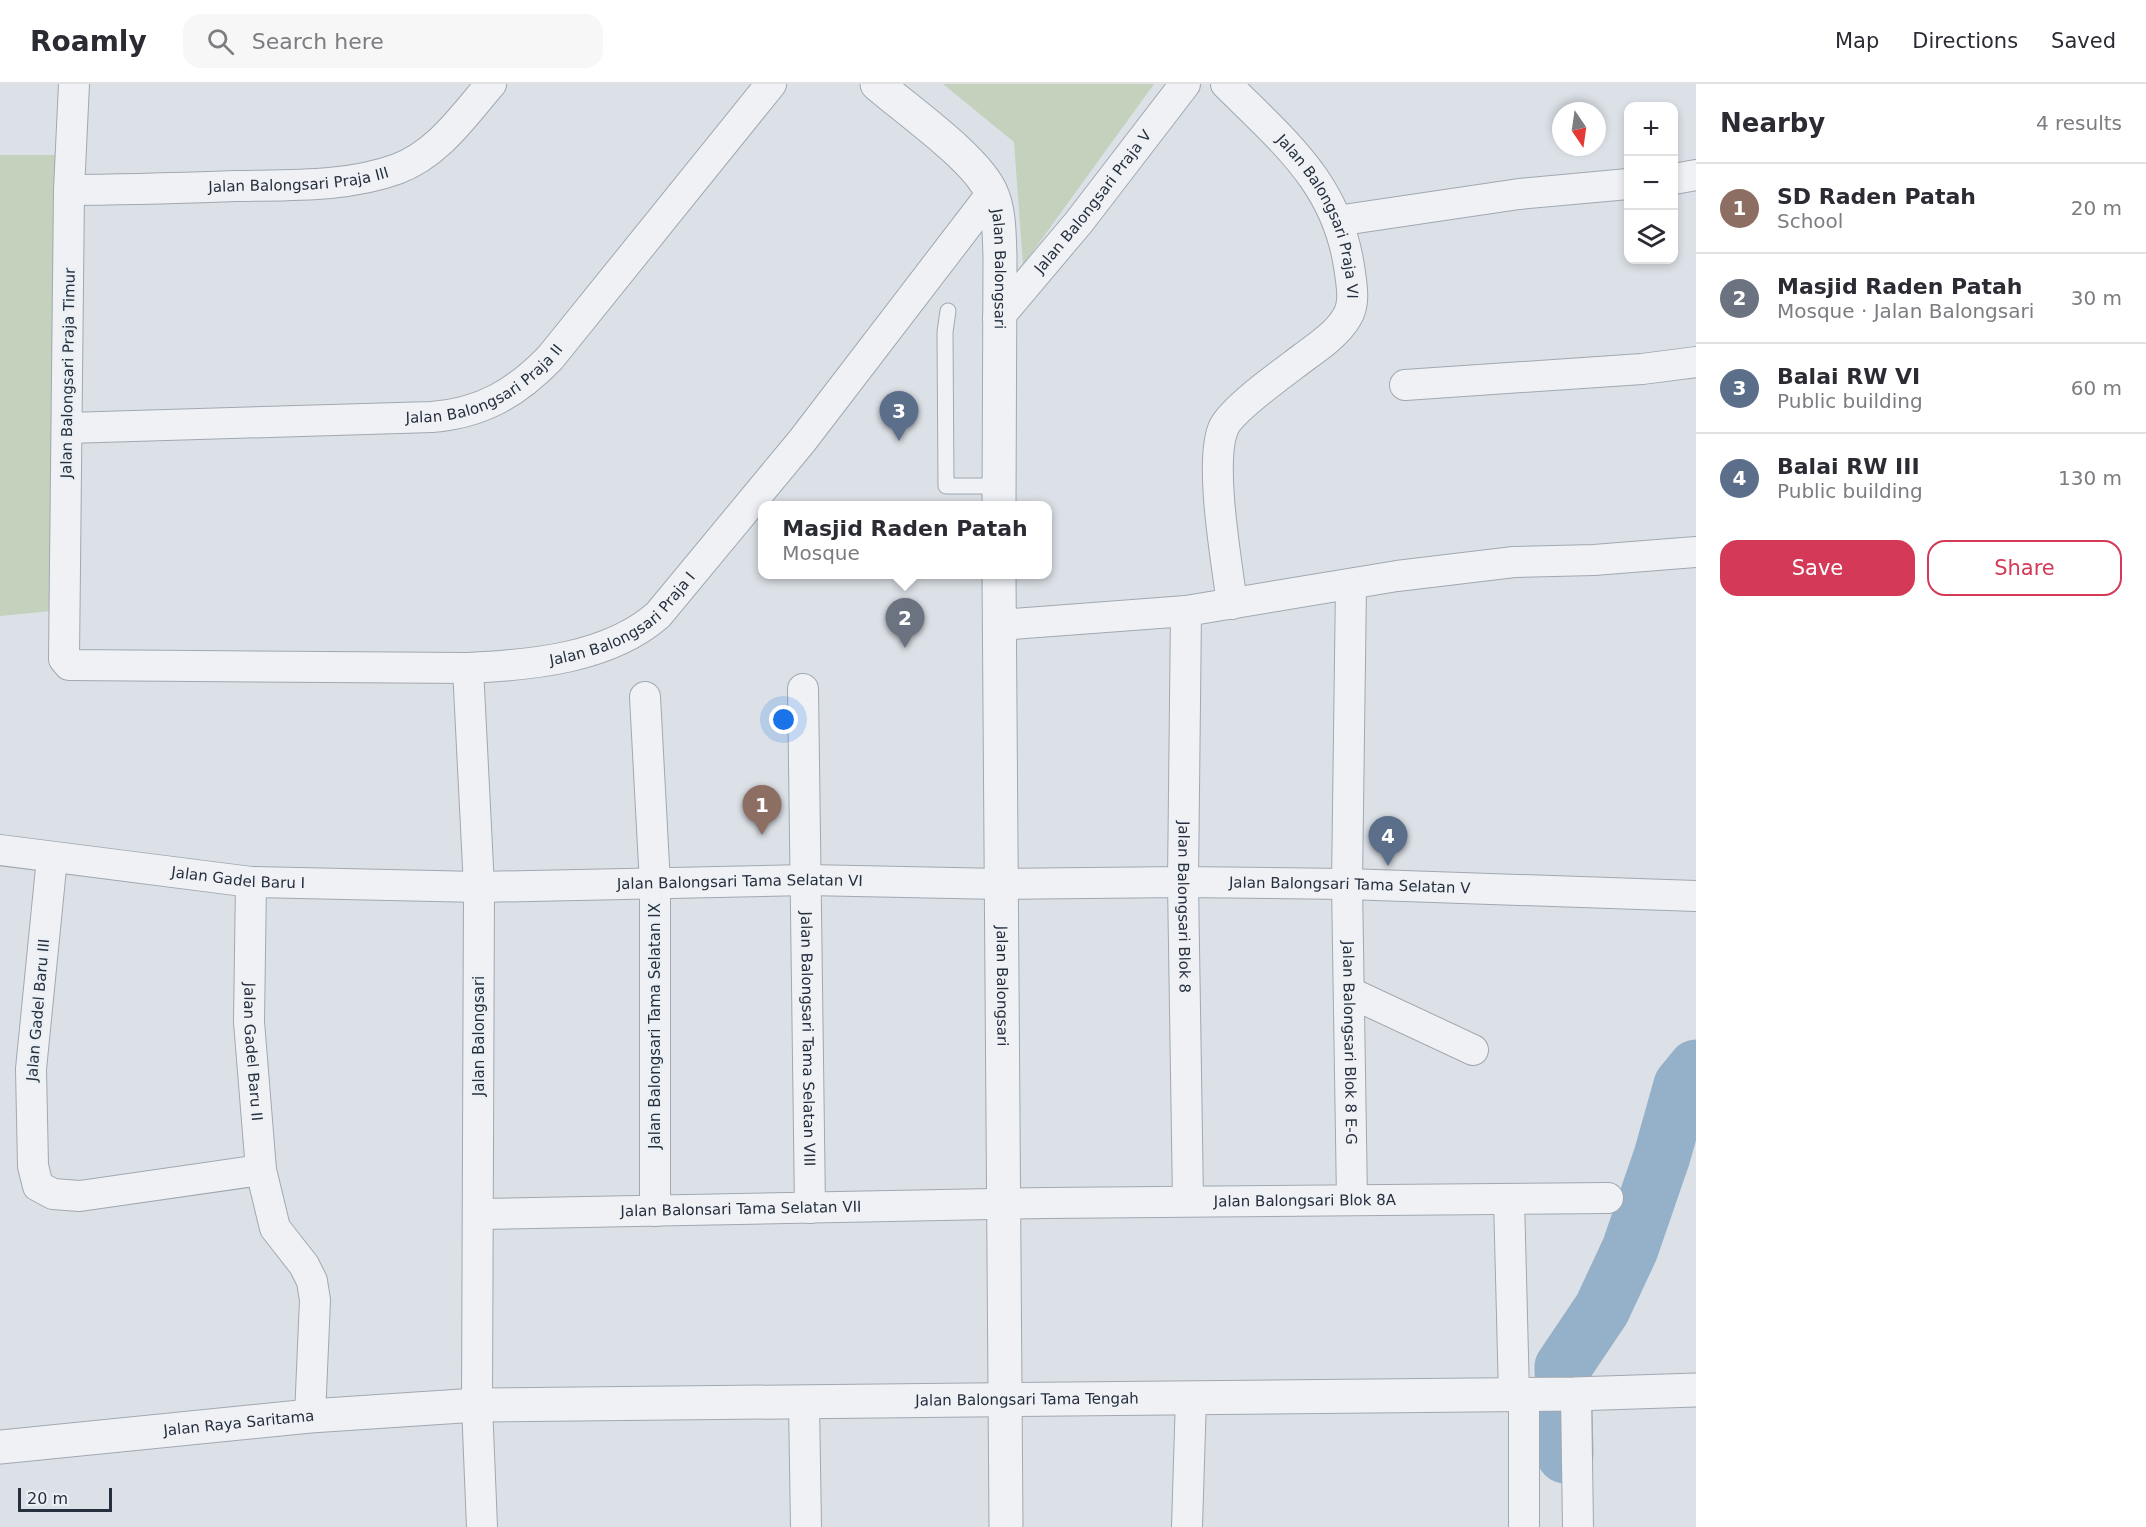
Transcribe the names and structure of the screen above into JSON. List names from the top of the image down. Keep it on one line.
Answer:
{"streets":{"street":["Jalan Balongsari Praja III","Jalan Balongsari Praja V","Jalan Balongsari Praja VI","Jalan Balongsari","Jalan Balongsari Praja Timur","Jalan Balongsari Praja II","Jalan Balongsari Praja I","Jalan Gadel Baru I","Jalan Balongsari Tama Selatan VI","Jalan Balongsari Tama Selatan V","Jalan Balongsari Blok 8","Jalan Gadel Baru III","Jalan Balongsari Tama Selatan IX","Jalan Balongsari Tama Selatan VIII","Jalan Balongsari Blok 8 E-G","Jalan Gadel Baru II","Jalan Balongsari Blok 8A","Jalan Balonsari Tama Selatan VII","Jalan Balongsari Tama Tengah","Jalan Raya Saritama"]},"crossings":[["Jalan Balongsari Praja III","Jalan Balongsari Praja Timur"],["Jalan Balongsari Praja V","Jalan Balongsari"],["Jalan Balongsari","Jalan Balongsari Praja I"],["Jalan Balongsari","Jalan Gadel Baru I"],["Jalan Balongsari","Jalan Balongsari Tama Selatan VI"],["Jalan Balongsari","Jalan Balongsari Tama Selatan V"],["Jalan Balongsari","Jalan Balongsari Blok 8A"],["Jalan Balongsari","Jalan Balonsari Tama Selatan VII"],["Jalan Balongsari","Jalan Balongsari Tama Tengah"],["Jalan Balongsari","Jalan Raya Saritama"],["Jalan Balongsari Praja Timur","Jalan Balongsari Praja II"],["Jalan Balongsari Praja Timur","Jalan Balongsari Praja I"],["Jalan Gadel Baru I","Jalan Balongsari Tama Selatan VI"],["Jalan Gadel Baru I","Jalan Gadel Baru III"],["Jalan Gadel Baru I","Jalan Gadel Baru II"],["Jalan Balongsari Tama Selatan VI","Jalan Balongsari Tama Selatan V"],["Jalan Balongsari Tama Selatan VI","Jalan Balongsari Tama Selatan IX"],["Jalan Balongsari Tama Selatan VI","Jalan Balongsari Tama Selatan VIII"],["Jalan Balongsari Tama Selatan V","Jalan Balongsari Blok 8"],["Jalan Balongsari Tama Selatan V","Jalan Balongsari Blok 8 E-G"],["Jalan Balongsari Blok 8","Jalan Balongsari Blok 8A"],["Jalan Gadel Baru III","Jalan Gadel Baru II"],["Jalan Balongsari Tama Selatan IX","Jalan Balonsari Tama Selatan VII"],["Jalan Balongsari Tama Selatan VIII","Jalan Balonsari Tama Selatan VII"],["Jalan Balongsari Blok 8 E-G","Jalan Balongsari Blok 8A"],["Jalan Gadel Baru II","Jalan Raya Saritama"],["Jalan Balongsari Blok 8A","Jalan Balonsari Tama Selatan VII"],["Jalan Balongsari Tama Tengah","Jalan Raya Saritama"]],"scale_bar":"20 m","north":"bottom","page":{"header":"Roamly","search":"Search here","nav":["Map","Directions","Saved"],"heading":["Nearby","4 results"],"map_buttons":["+","−"],"list":[{"mark":"1","name":"SD Raden Patah","note":"School","value":"20 m"},{"mark":"2","name":"Masjid Raden Patah","note":"Mosque · Jalan Balongsari","value":"30 m"},{"mark":"3","name":"Balai RW VI","note":"Public building","value":"60 m"},{"mark":"4","name":"Balai RW III","note":"Public building","value":"130 m"}],"pins":["3","2","1","4"],"popup":["Masjid Raden Patah","Mosque"],"buttons":["Save","Share"],"scale":"20 m"}}
